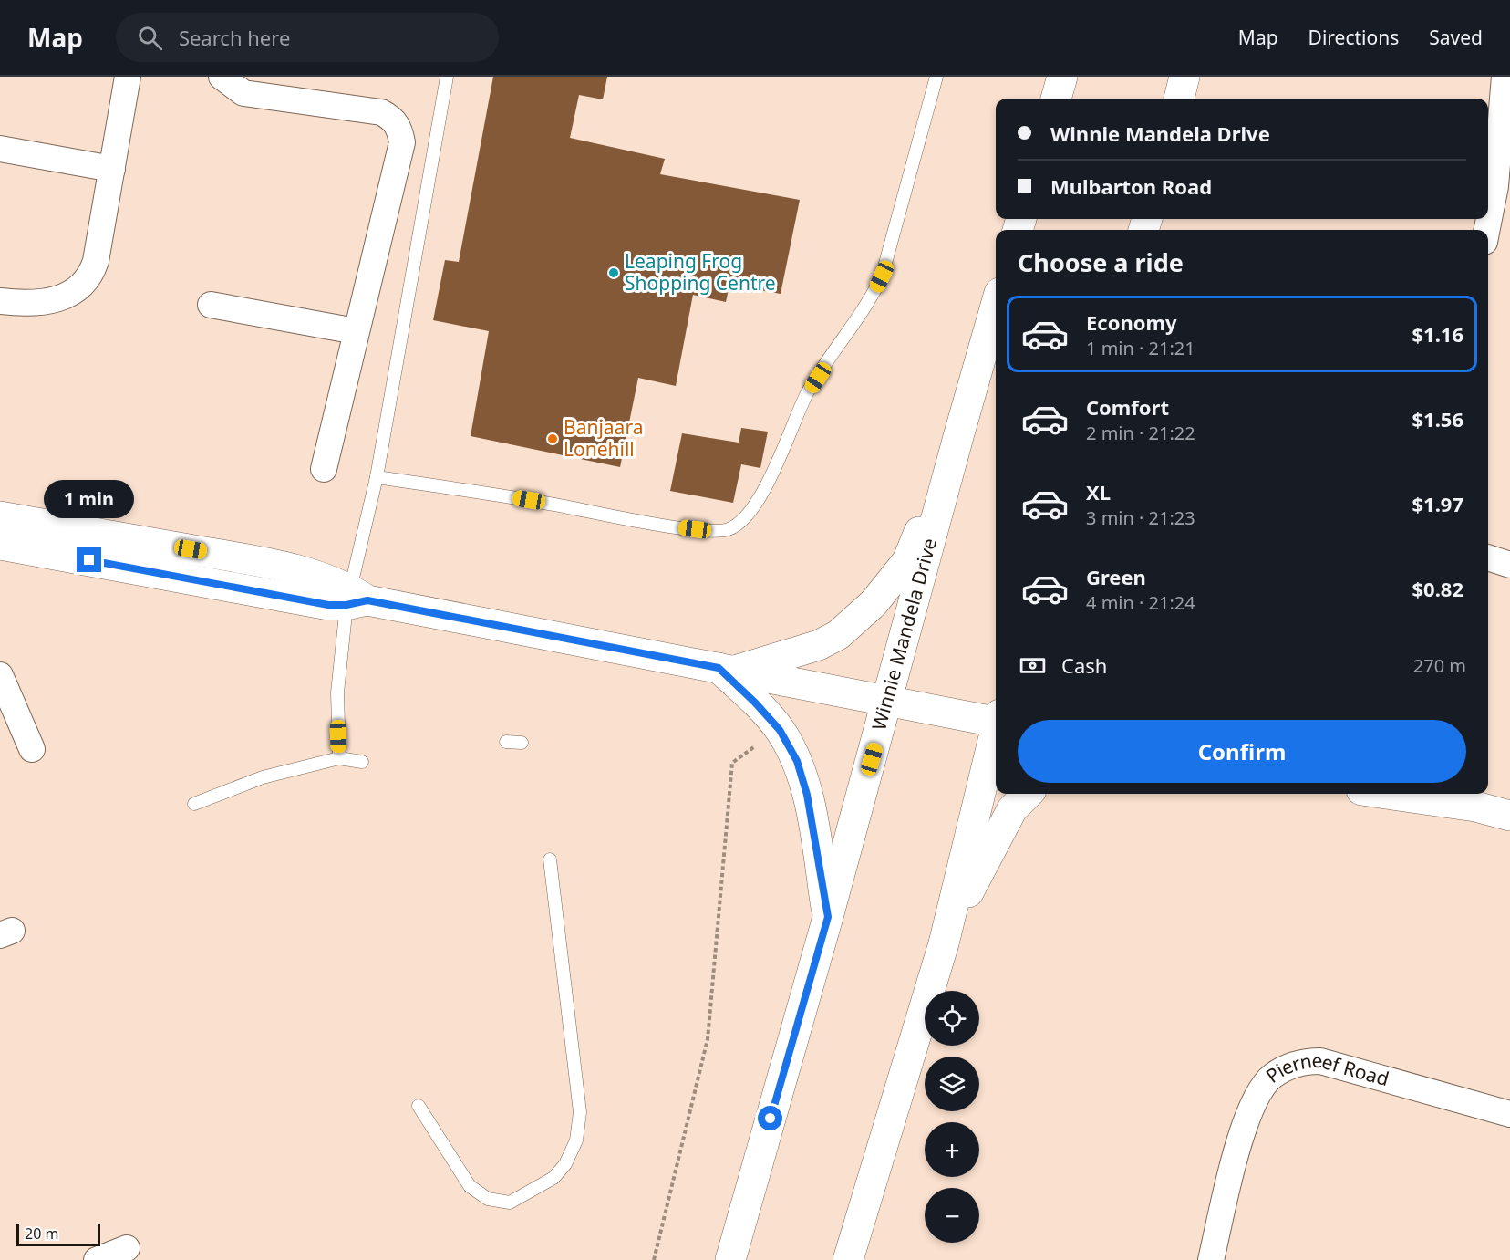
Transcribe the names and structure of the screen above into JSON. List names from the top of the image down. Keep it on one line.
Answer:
{"streets":{"main road":["Winnie Mandela Drive"],"street":["Pierneef Road"]},"places":["Leaping Frog Shopping Centre","Banjaara Lonehill"],"scale_bar":"20 m","page":{"header":"Map","search":"Search here","nav":["Map","Directions","Saved"],"banner":["Winnie Mandela Drive","Mulbarton Road"],"heading":"Choose a ride","list":[{"name":"Economy","note":"1 min · 21:21","value":"$1.16"},{"name":"Comfort","note":"2 min · 21:22","value":"$1.56"},{"name":"XL","note":"3 min · 21:23","value":"$1.97"},{"name":"Green","note":"4 min · 21:24","value":"$0.82"}],"bubble":"1 min","pay":["Cash","270 m"],"buttons":"Confirm","map_buttons":["+","−"],"scale":"20 m"}}
